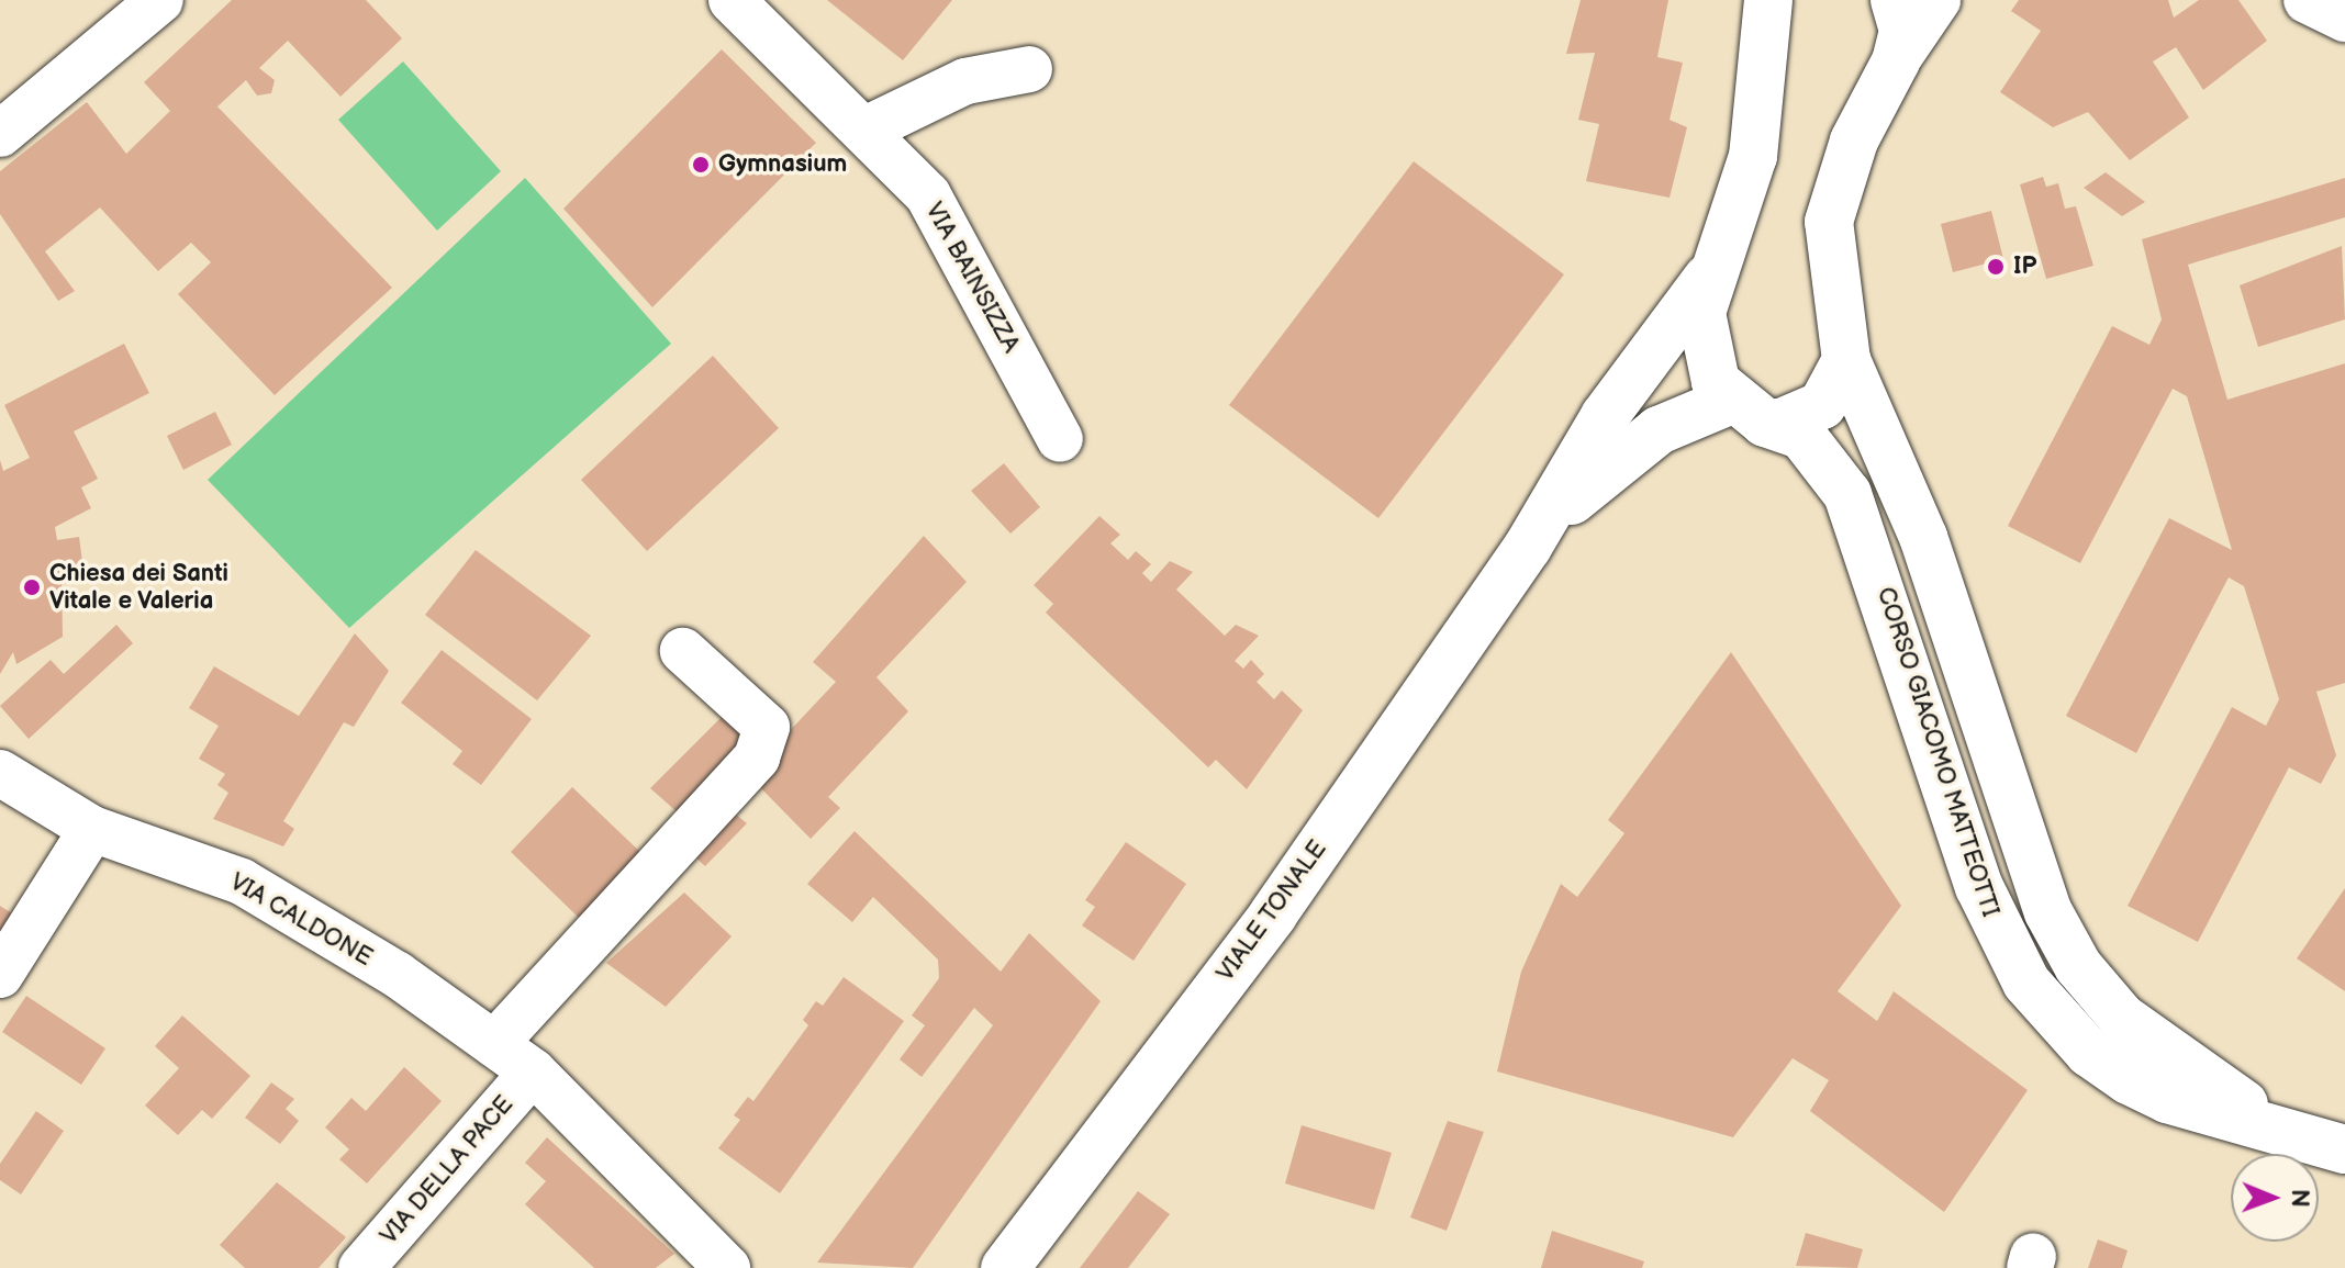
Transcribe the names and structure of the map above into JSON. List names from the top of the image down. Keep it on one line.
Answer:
{"streets":{"main road":["CORSO GIACOMO MATTEOTTI","VIALE TONALE"],"street":["VIA BAINSIZZA","VIA CALDONE","VIA DELLA PACE"]},"crossings":[["CORSO GIACOMO MATTEOTTI","VIALE TONALE"],["VIA CALDONE","VIA DELLA PACE"]],"places":["Gymnasium","IP","Chiesa dei Santi Vitale e Valeria"],"north":"right"}
